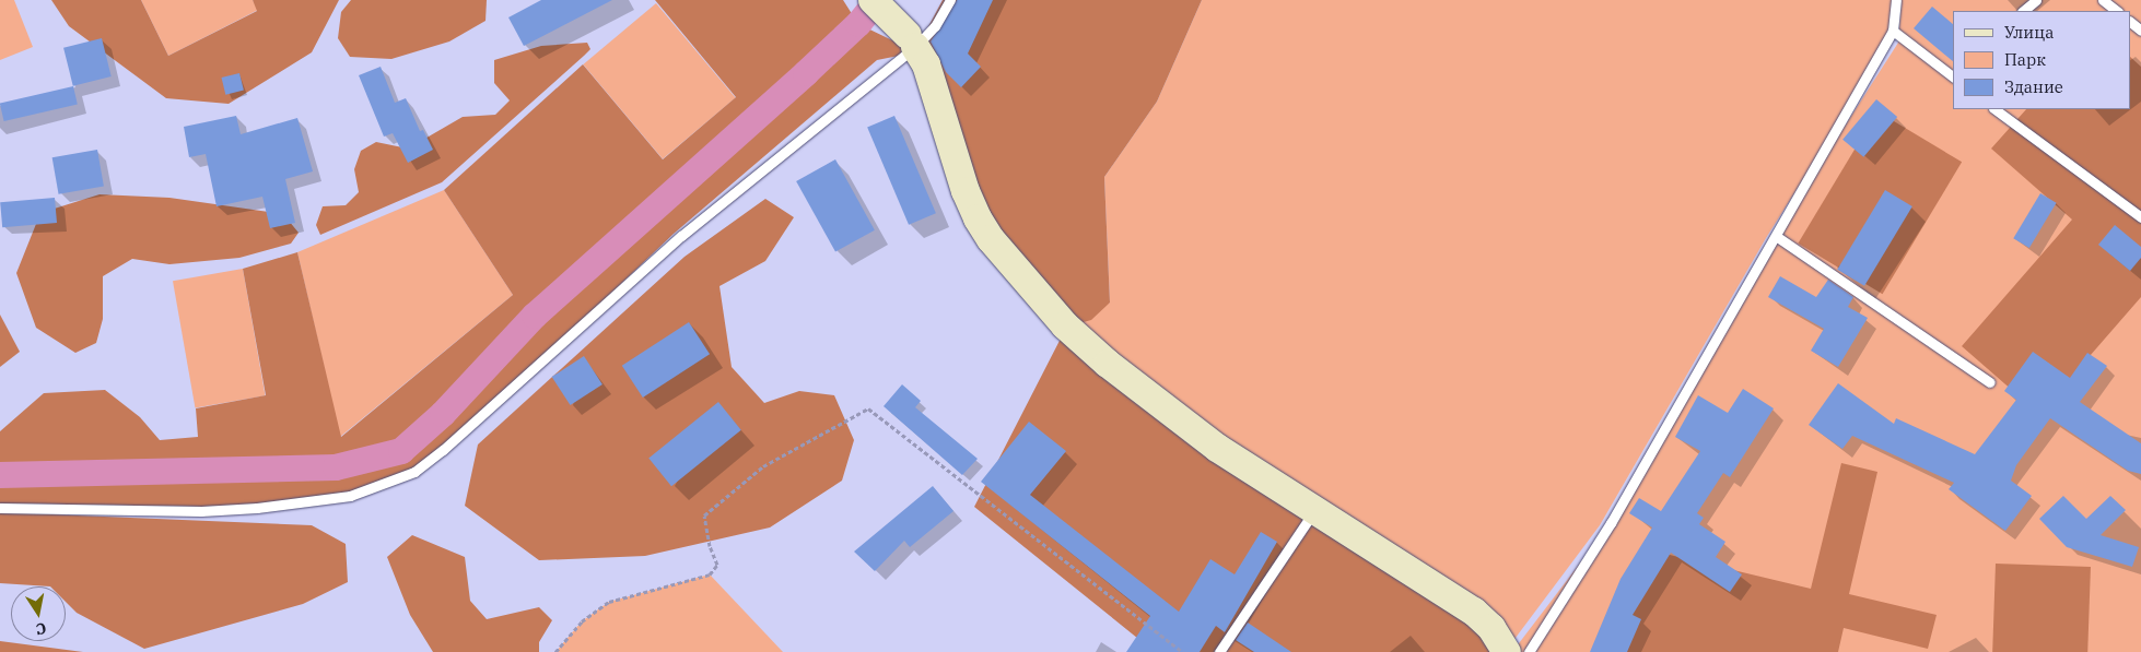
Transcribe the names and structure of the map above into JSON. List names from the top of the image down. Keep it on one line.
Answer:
{"legend":["Улица","Парк","Здание"],"north":"bottom"}
